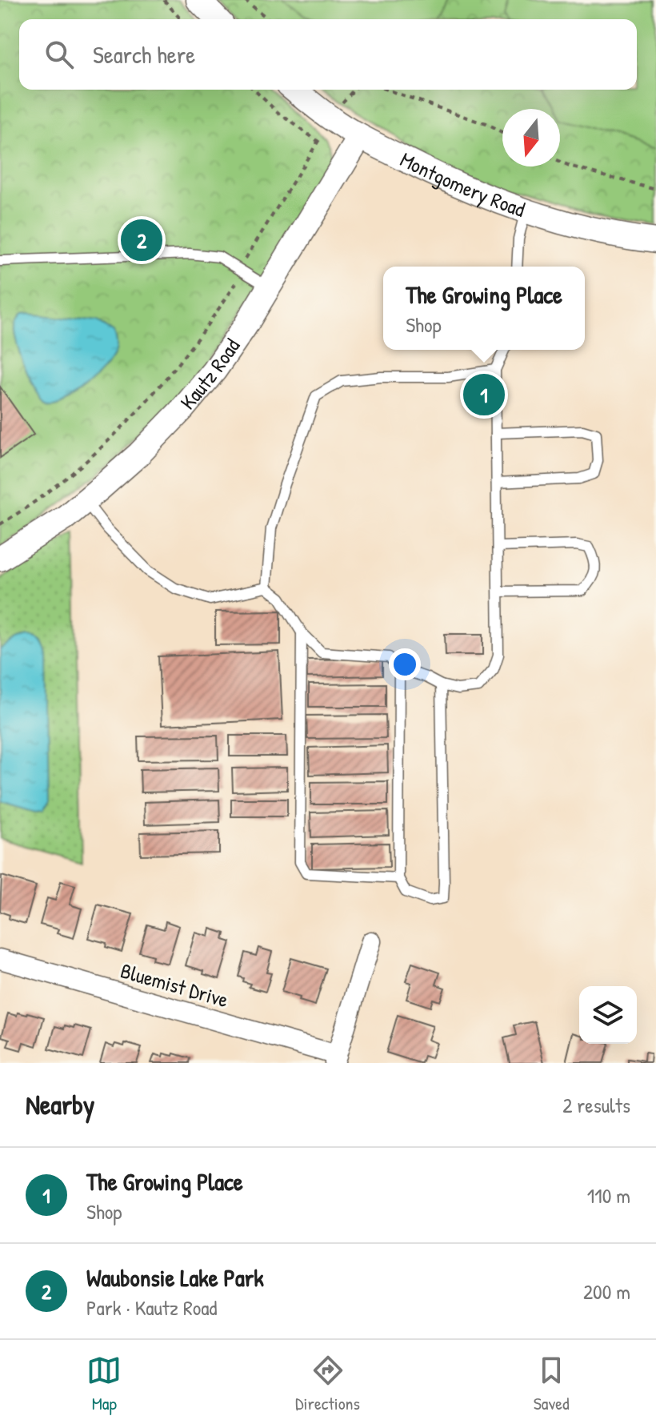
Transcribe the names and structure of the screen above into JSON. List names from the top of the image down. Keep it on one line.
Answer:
{"streets":{"street":["Montgomery Road","Kautz Road","Bluemist Drive"]},"crossings":[["Montgomery Road","Kautz Road"]],"north":"bottom","page":{"search":"Search here","pins":["2","1"],"popup":["The Growing Place","Shop"],"heading":["Nearby","2 results"],"list":[{"mark":"1","name":"The Growing Place","note":"Shop","value":"110 m"},{"mark":"2","name":"Waubonsie Lake Park","note":"Park · Kautz Road","value":"200 m"}],"nav":["Map","Directions","Saved"]}}
